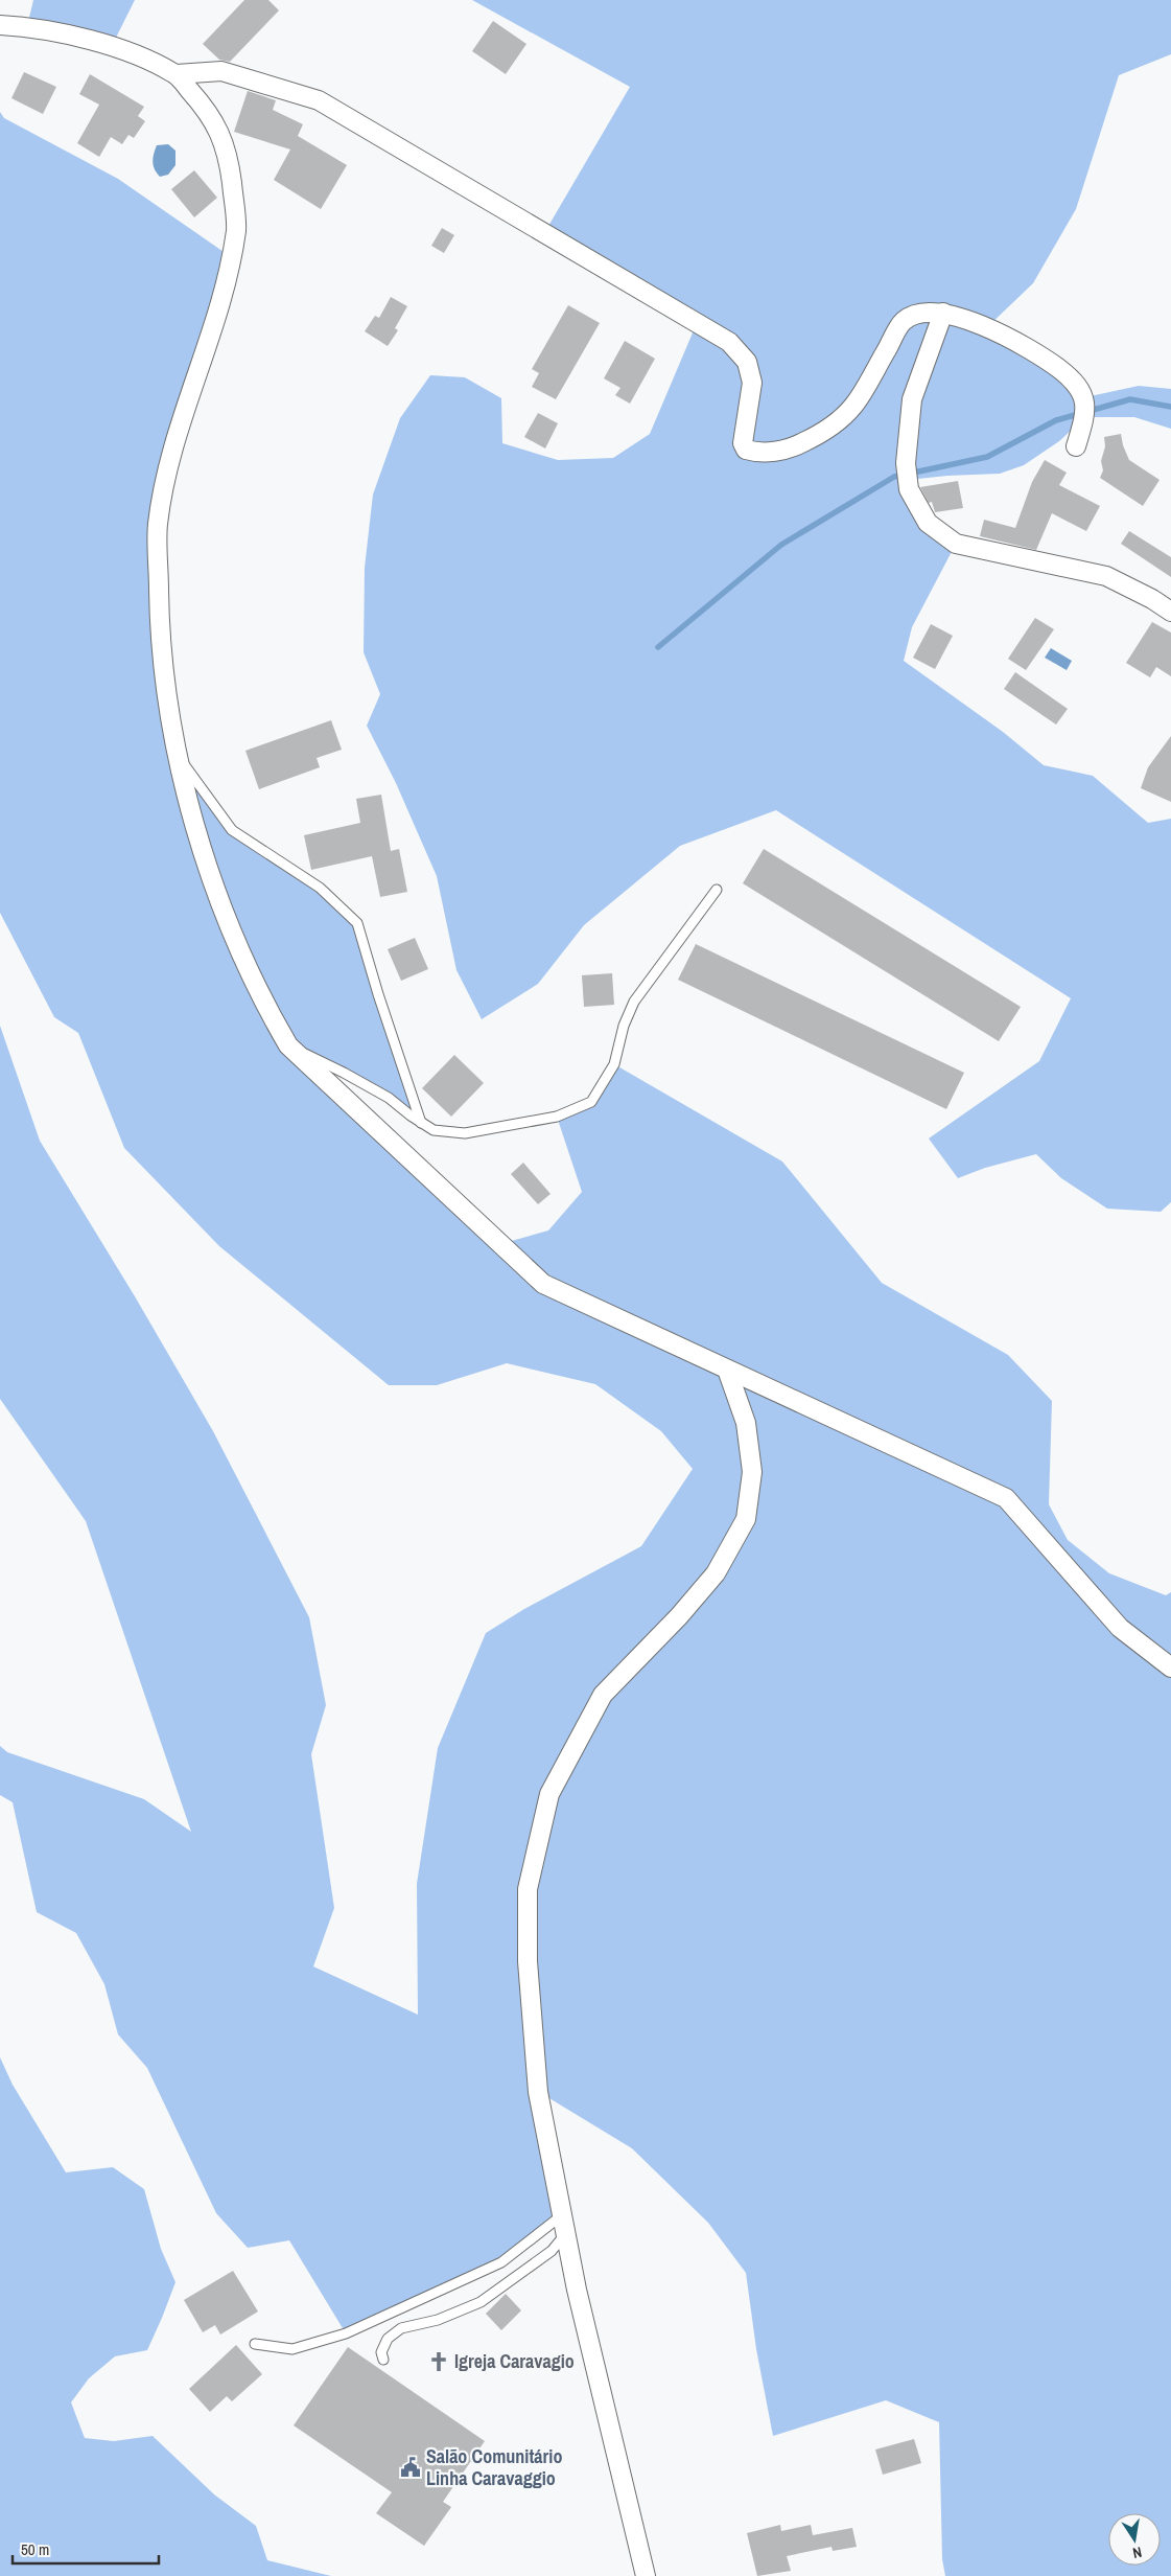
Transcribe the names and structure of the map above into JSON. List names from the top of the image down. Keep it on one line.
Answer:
{"places":{"church":["Igreja Caravagio"],"public building":["Salão Comunitário Linha Caravaggio"]},"scale_bar":"50 m","north":"bottom"}
